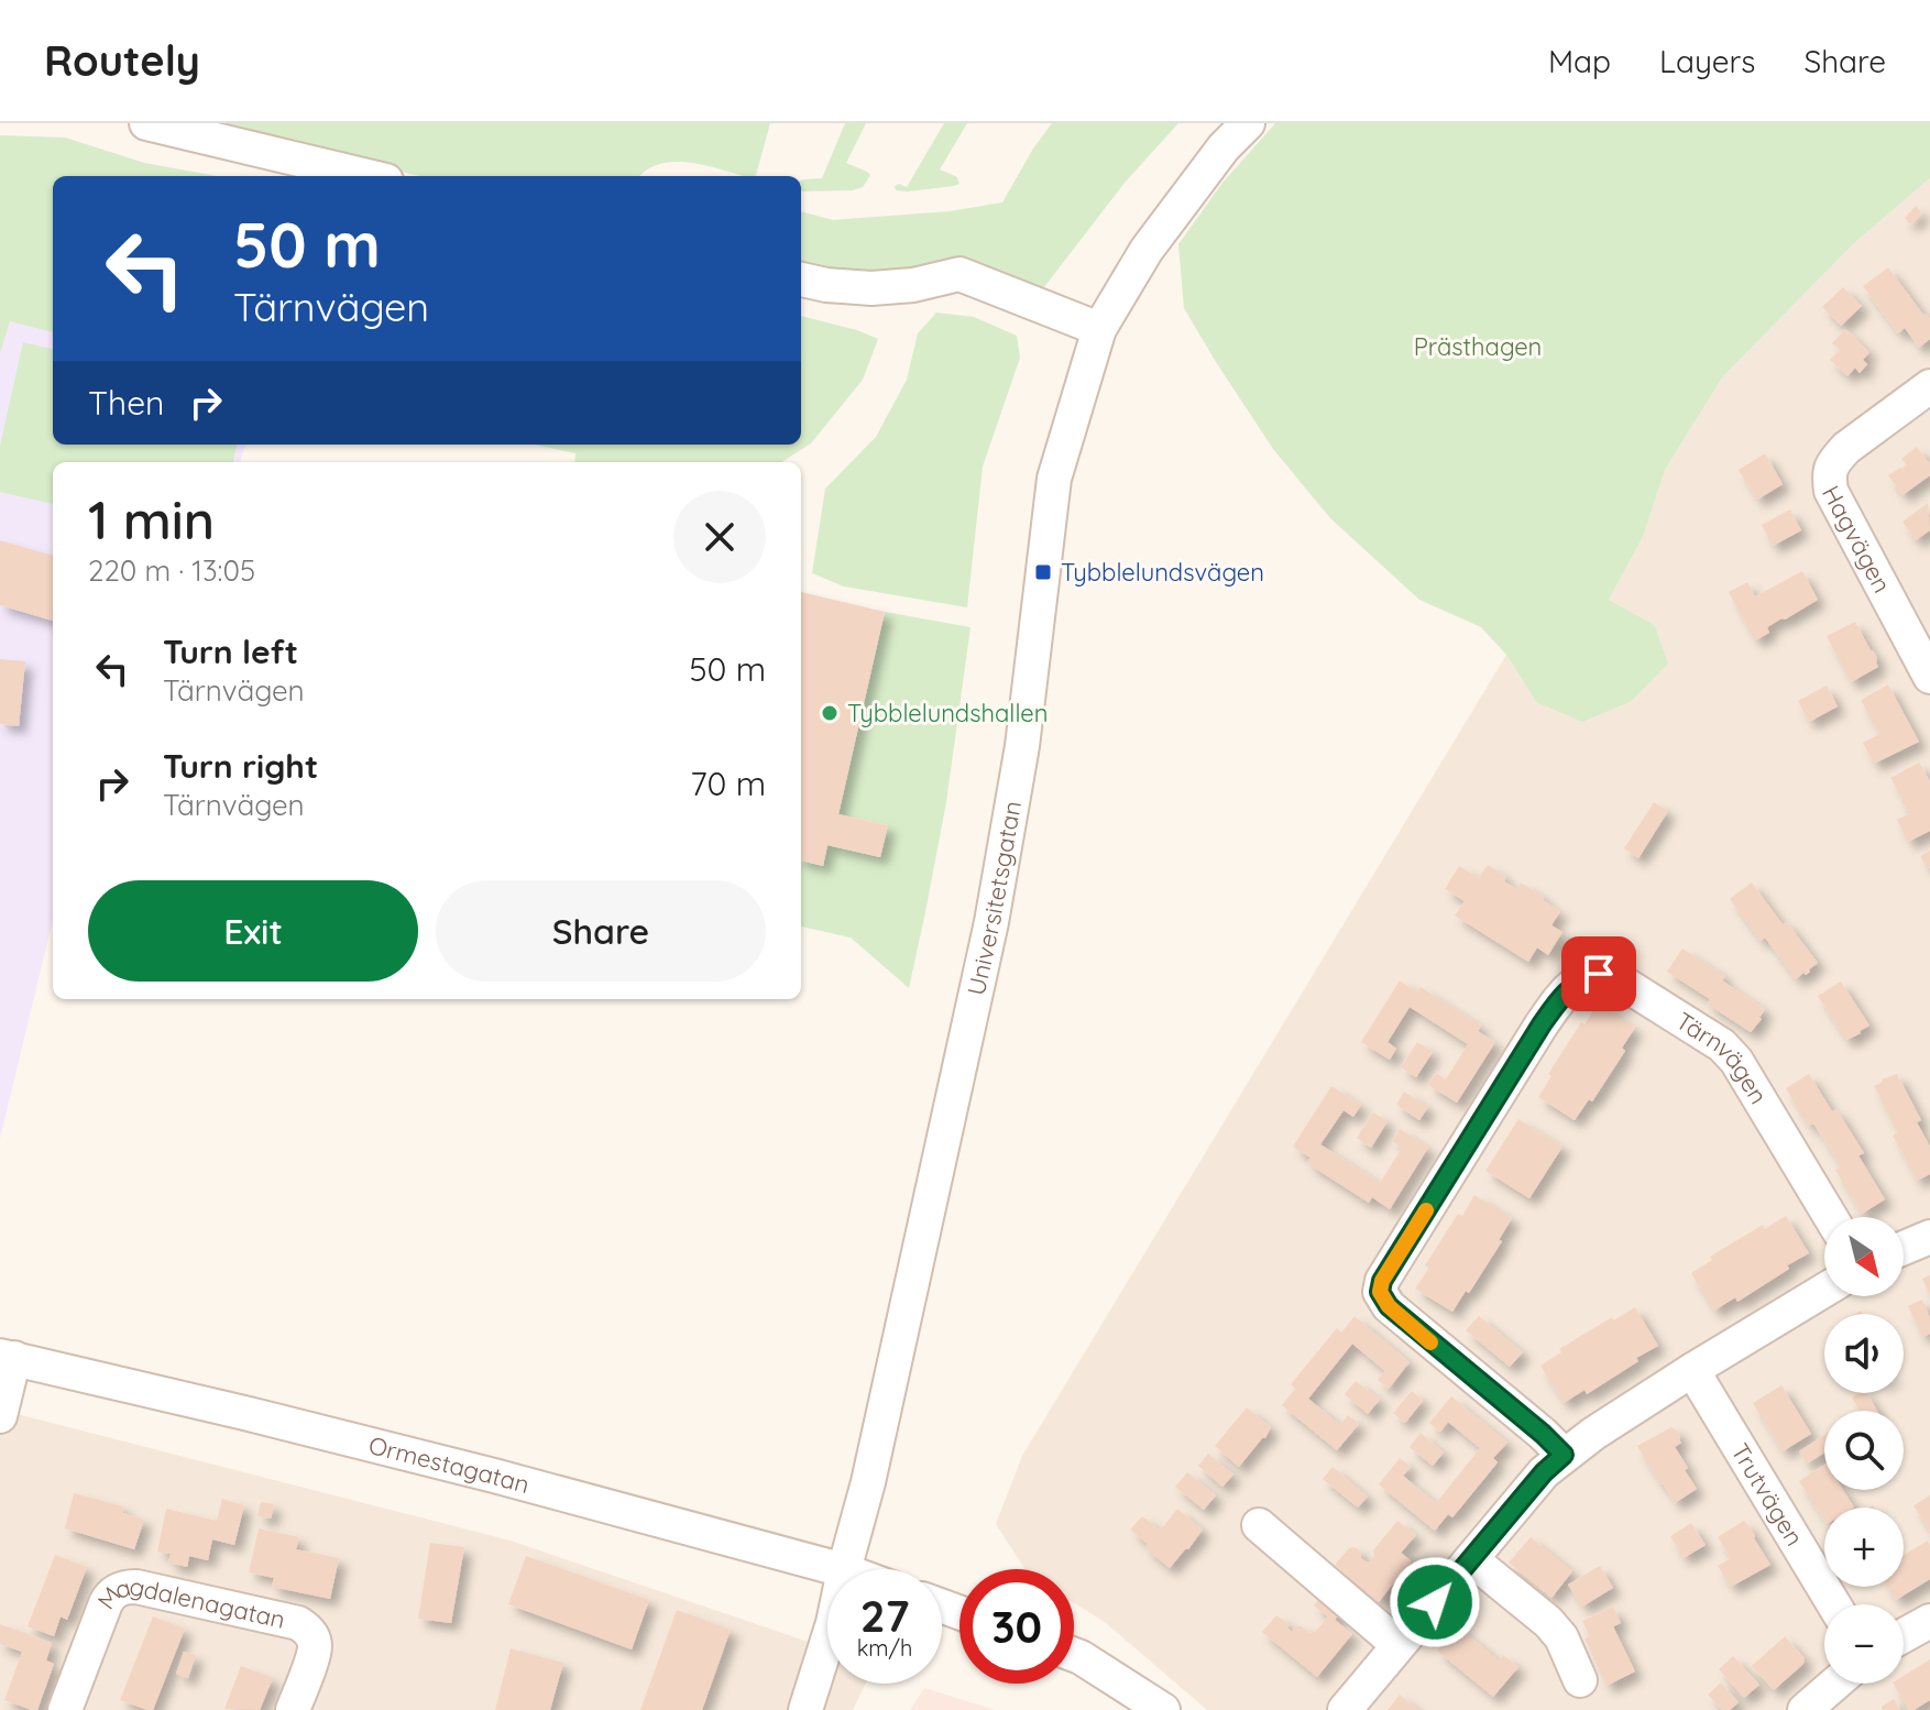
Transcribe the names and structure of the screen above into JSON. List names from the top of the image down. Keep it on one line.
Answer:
{"streets":{"street":["Hagvägen","Universitetsgatan","Tärnvägen","Ormestagatan","Trutvägen","Magdalenagatan"]},"parks":["Prästhagen"],"places":{"transit":["Tybblelundsvägen"],"other":["Tybblelundshallen"]},"north":"bottom right","page":{"header":"Routely","nav":["Map","Layers","Share"],"turn":["50 m","Tärnvägen"],"then":"Then","heading":["1 min","220 m · 13:05"],"list":[{"name":"Turn left","note":"Tärnvägen","value":"50 m"},{"name":"Turn right","note":"Tärnvägen","value":"70 m"}],"buttons":["Exit","Share"],"map_buttons":["+","−"],"speed":"27 km/h","limit":"30"}}
